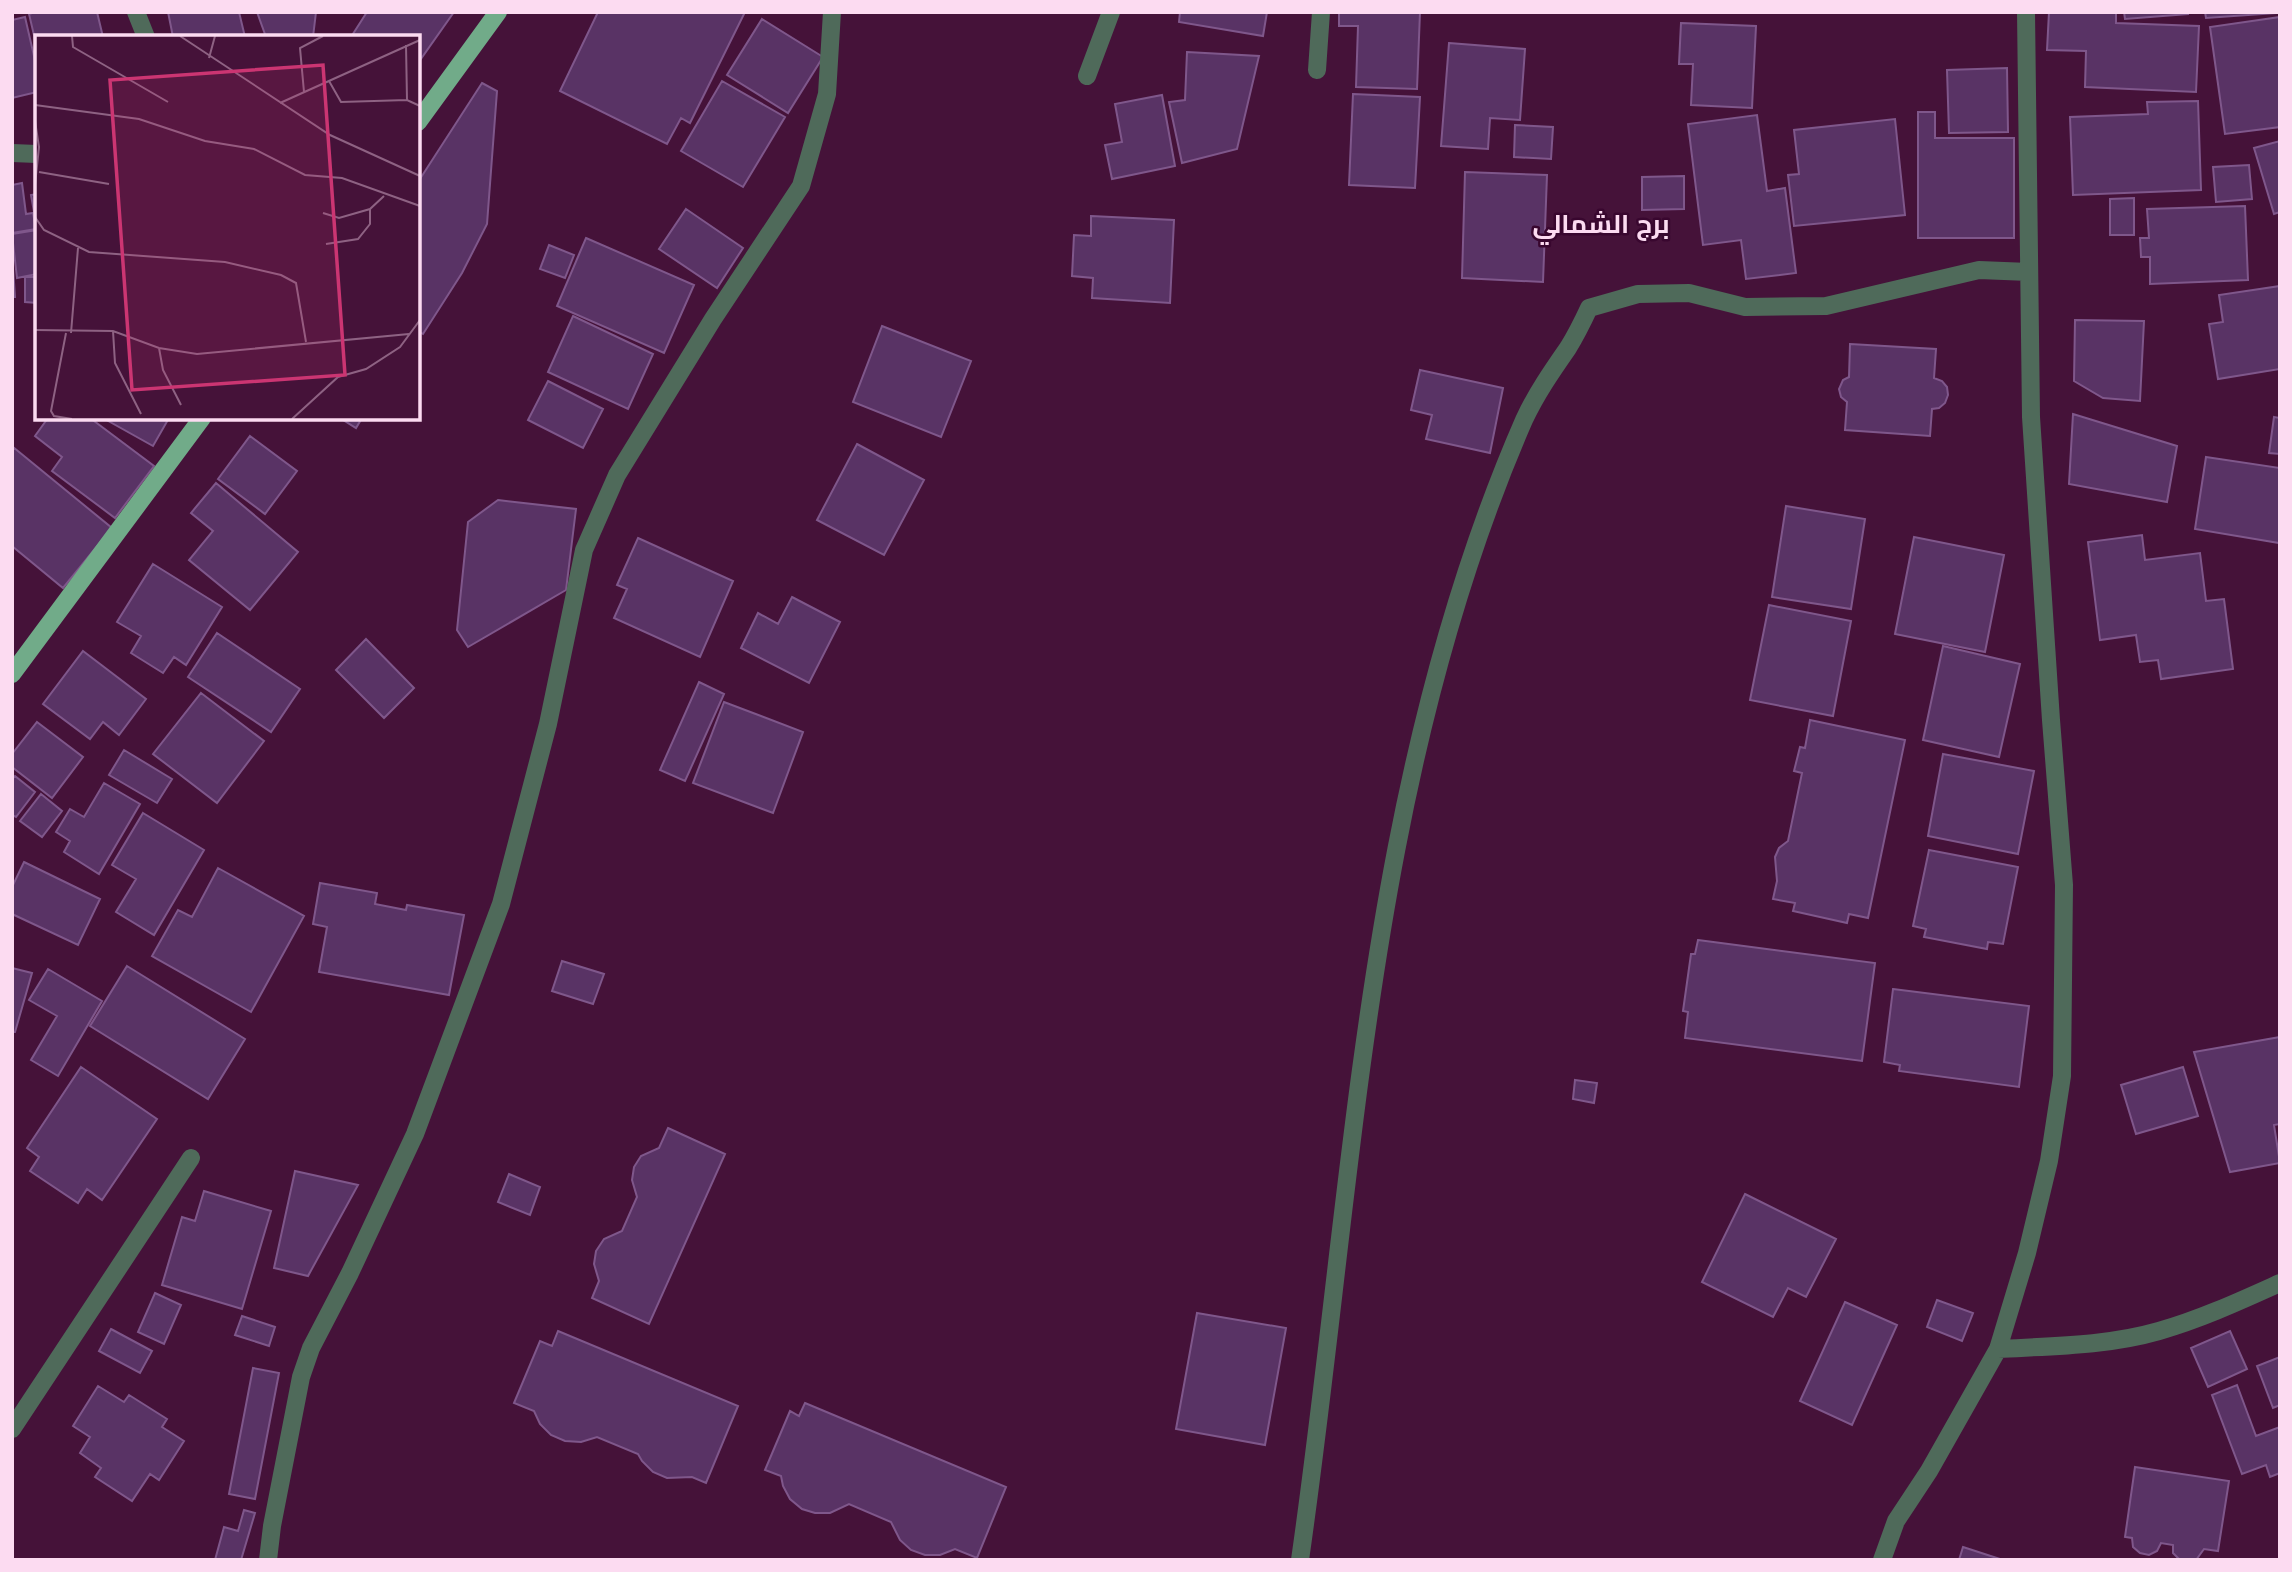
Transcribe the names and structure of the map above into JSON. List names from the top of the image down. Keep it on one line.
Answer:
{"districts":["برج الشمالي"]}
